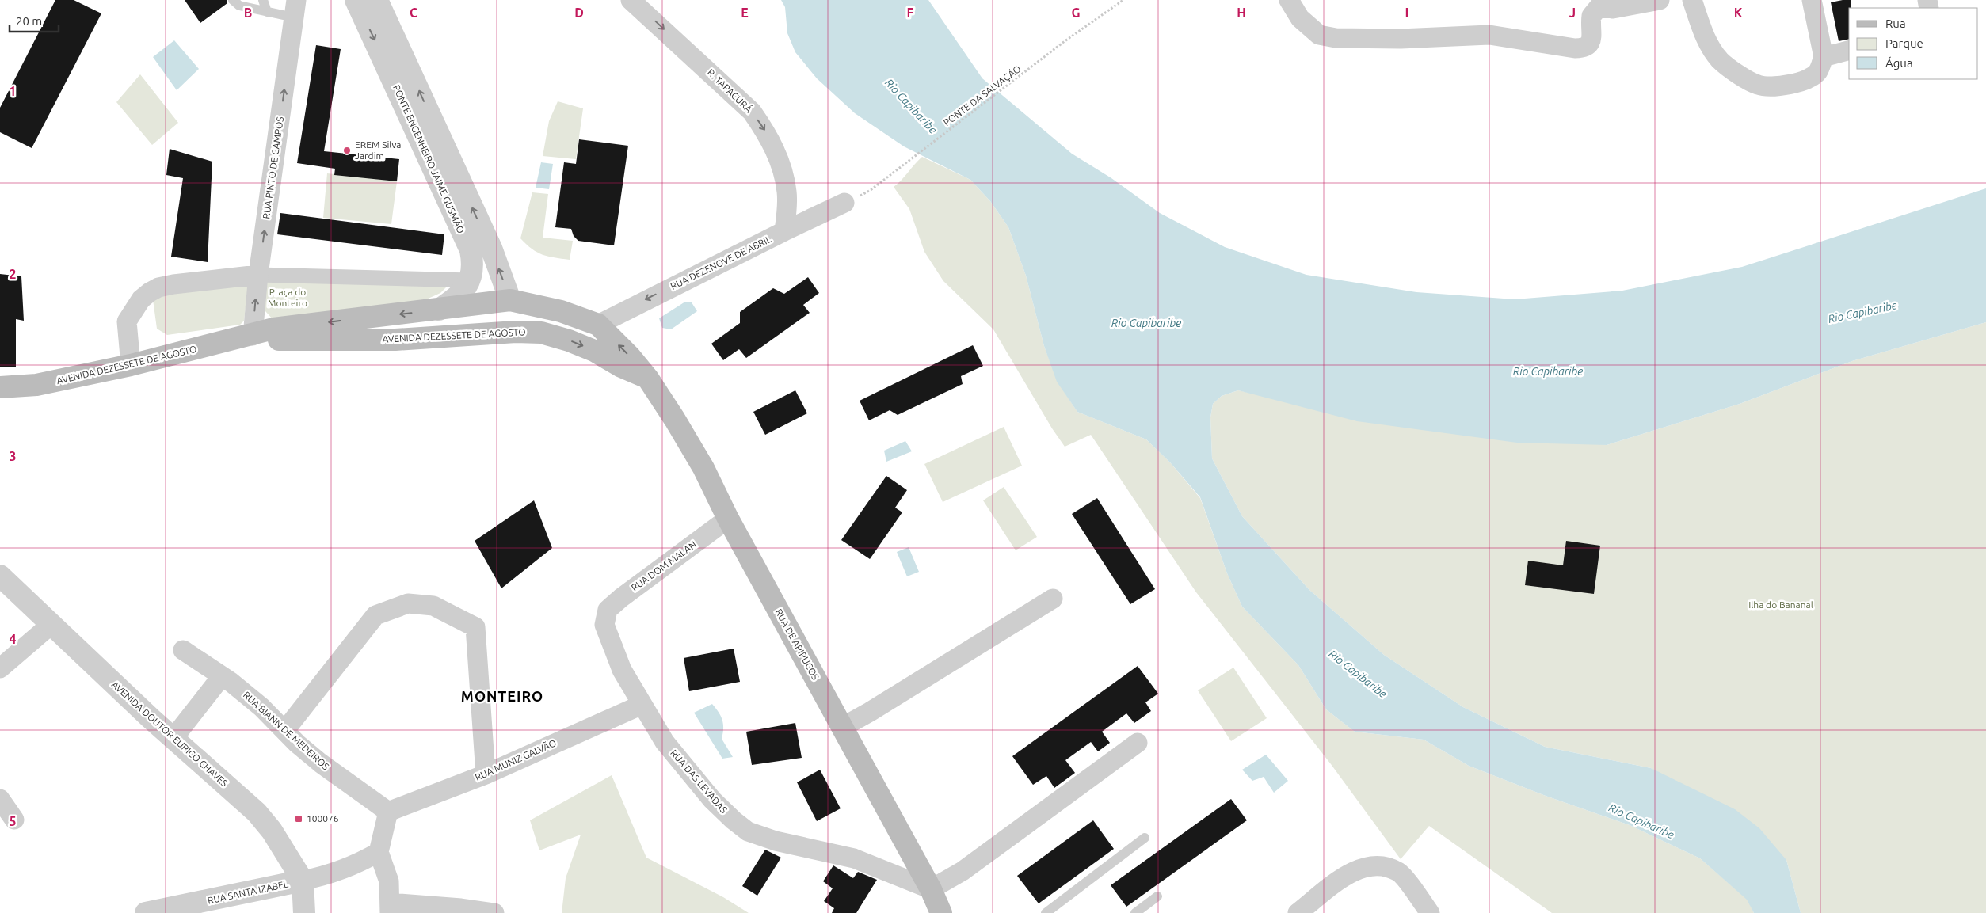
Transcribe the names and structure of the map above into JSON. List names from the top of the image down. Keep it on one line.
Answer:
{"streets":{"main road":["AVENIDA DEZESSETE DE AGOSTO","RUA DE APIPUCOS"],"street":["R. TAPACURÁ","PONTE ENGENHEIRO JAIME GUSMÃO","RUA PINTO DE CAMPOS","RUA DEZENOVE DE ABRIL","RUA DOM MALAN","RUA BIANN DE MEDEIROS","AVENIDA DOUTOR EURICO CHAVES","RUA MUNIZ GALVÃO","RUA DAS LEVADAS","RUA SANTA IZABEL"],"path":["PONTE DA SALVAÇÃO"]},"crossings":[["R. TAPACURÁ","RUA DEZENOVE DE ABRIL"],["PONTE ENGENHEIRO JAIME GUSMÃO","AVENIDA DEZESSETE DE AGOSTO"],["RUA PINTO DE CAMPOS","AVENIDA DEZESSETE DE AGOSTO"],["RUA DEZENOVE DE ABRIL","AVENIDA DEZESSETE DE AGOSTO"],["AVENIDA DEZESSETE DE AGOSTO","RUA DE APIPUCOS"],["RUA DOM MALAN","RUA DE APIPUCOS"],["RUA DOM MALAN","RUA DAS LEVADAS"],["RUA DE APIPUCOS","RUA DAS LEVADAS"],["RUA BIANN DE MEDEIROS","RUA MUNIZ GALVÃO"],["AVENIDA DOUTOR EURICO CHAVES","RUA SANTA IZABEL"],["RUA MUNIZ GALVÃO","RUA DAS LEVADAS"]],"one_way":["R. TAPACURÁ","RUA PINTO DE CAMPOS","RUA DEZENOVE DE ABRIL"],"districts":["MONTEIRO"],"water":["Rio Capibaribe"],"parks":["Praça do Monteiro","Ilha do Bananal"],"places":{"other":["EREM Silva Jardim"],"transit":["100076"]},"legend":["Rua","Parque","Água"],"scale_bar":"20 m","grid":{"columns":["B","C","D","E","F","G","H","I","J","K"],"rows":["1","2","3","4","5"]}}
